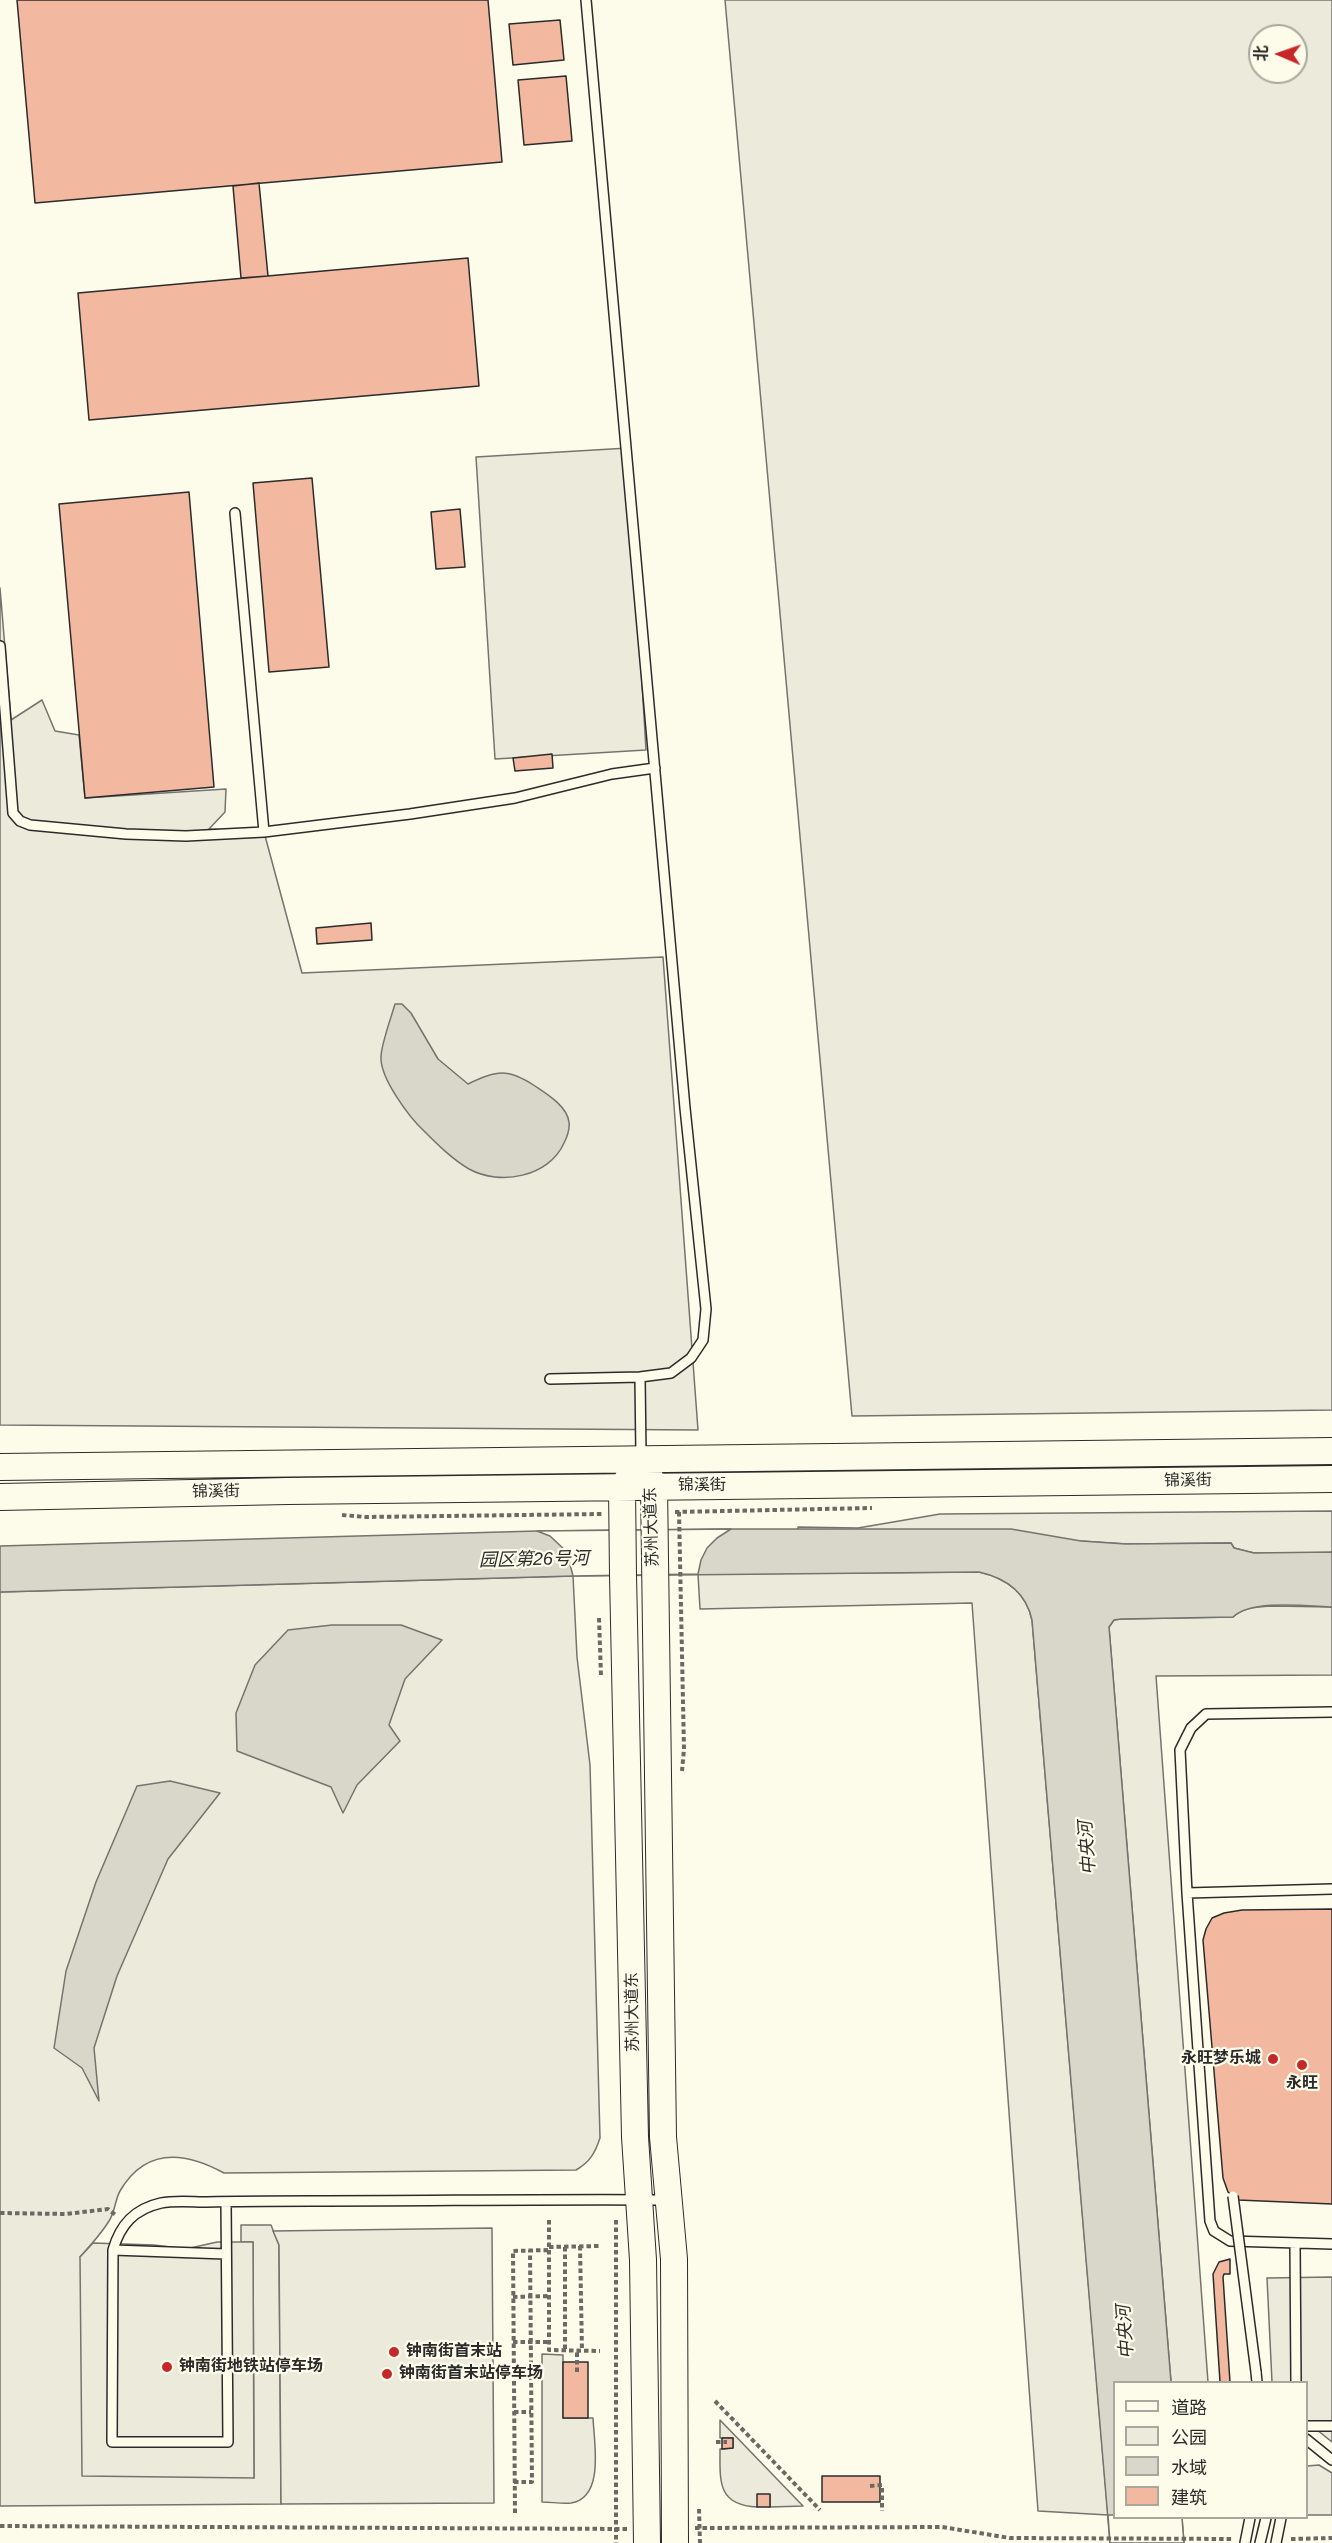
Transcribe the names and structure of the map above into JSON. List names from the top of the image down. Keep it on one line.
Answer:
{"streets":{"main road":["锦溪街","苏州大道东"]},"crossings":[["锦溪街","苏州大道东"]],"water":["园区第26号河","中央河"],"places":["永旺梦乐城","永旺","钟南街首末站","钟南街地铁站停车场","钟南街首末站停车场"],"legend":["道路","公园","水域","建筑"],"north":"left"}
